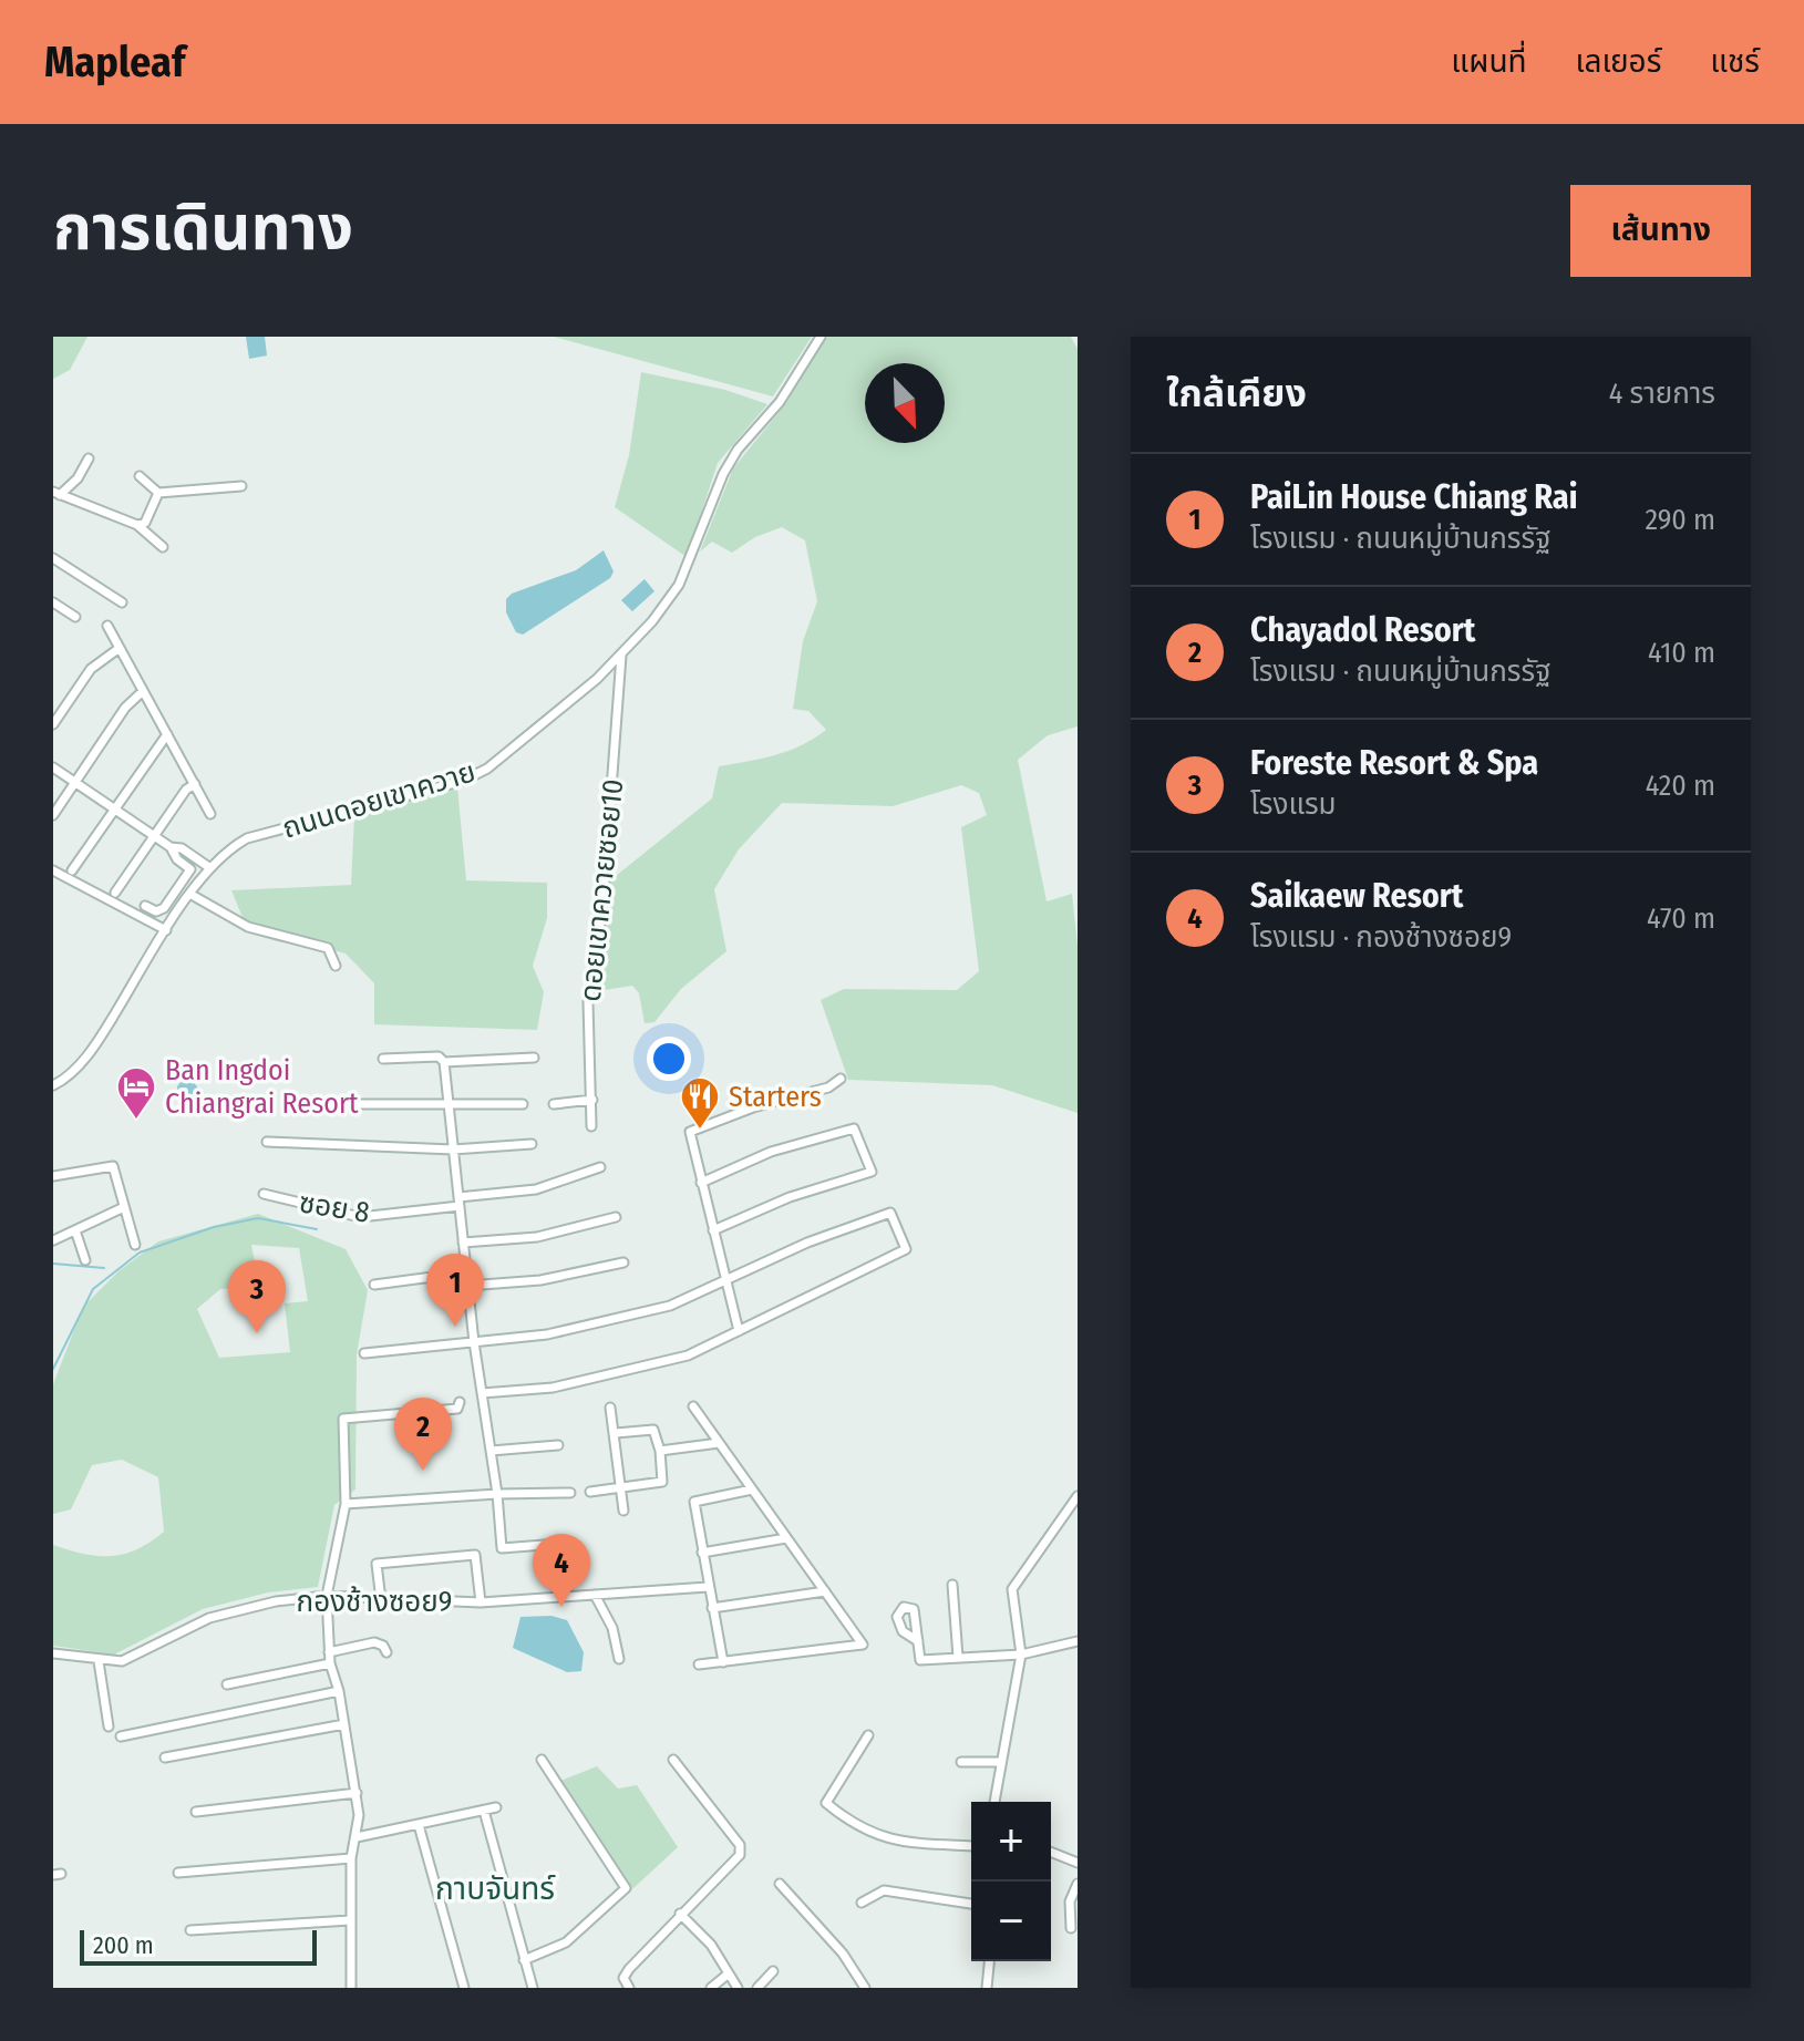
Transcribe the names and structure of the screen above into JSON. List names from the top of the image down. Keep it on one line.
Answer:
{"streets":{"street":["ถนนดอยเขาควาย","ดอยเขาควายซอย10","ซอย 8","กองช้างซอย9"]},"crossings":[["ถนนดอยเขาควาย","ดอยเขาควายซอย10"]],"districts":["กาบจันทร์"],"places":{"hotel":["Ban Ingdoi Chiangrai Resort"],"restaurant":["Starters"]},"scale_bar":"200 m","north":"bottom right","page":{"header":"Mapleaf","nav":["แผนที่","เลเยอร์","แชร์"],"title":"การเดินทาง","buttons":"เส้นทาง","heading":["ใกล้เคียง","4 รายการ"],"list":[{"mark":"1","name":"PaiLin House Chiang Rai","note":"โรงแรม · ถนนหมู่บ้านกรรัฐ","value":"290 m"},{"mark":"2","name":"Chayadol Resort","note":"โรงแรม · ถนนหมู่บ้านกรรัฐ","value":"410 m"},{"mark":"3","name":"Foreste Resort & Spa","note":"โรงแรม","value":"420 m"},{"mark":"4","name":"Saikaew Resort","note":"โรงแรม · กองช้างซอย9","value":"470 m"}],"pins":["1","3","2","4"],"map_buttons":["+","−"],"scale":"200 m"}}
